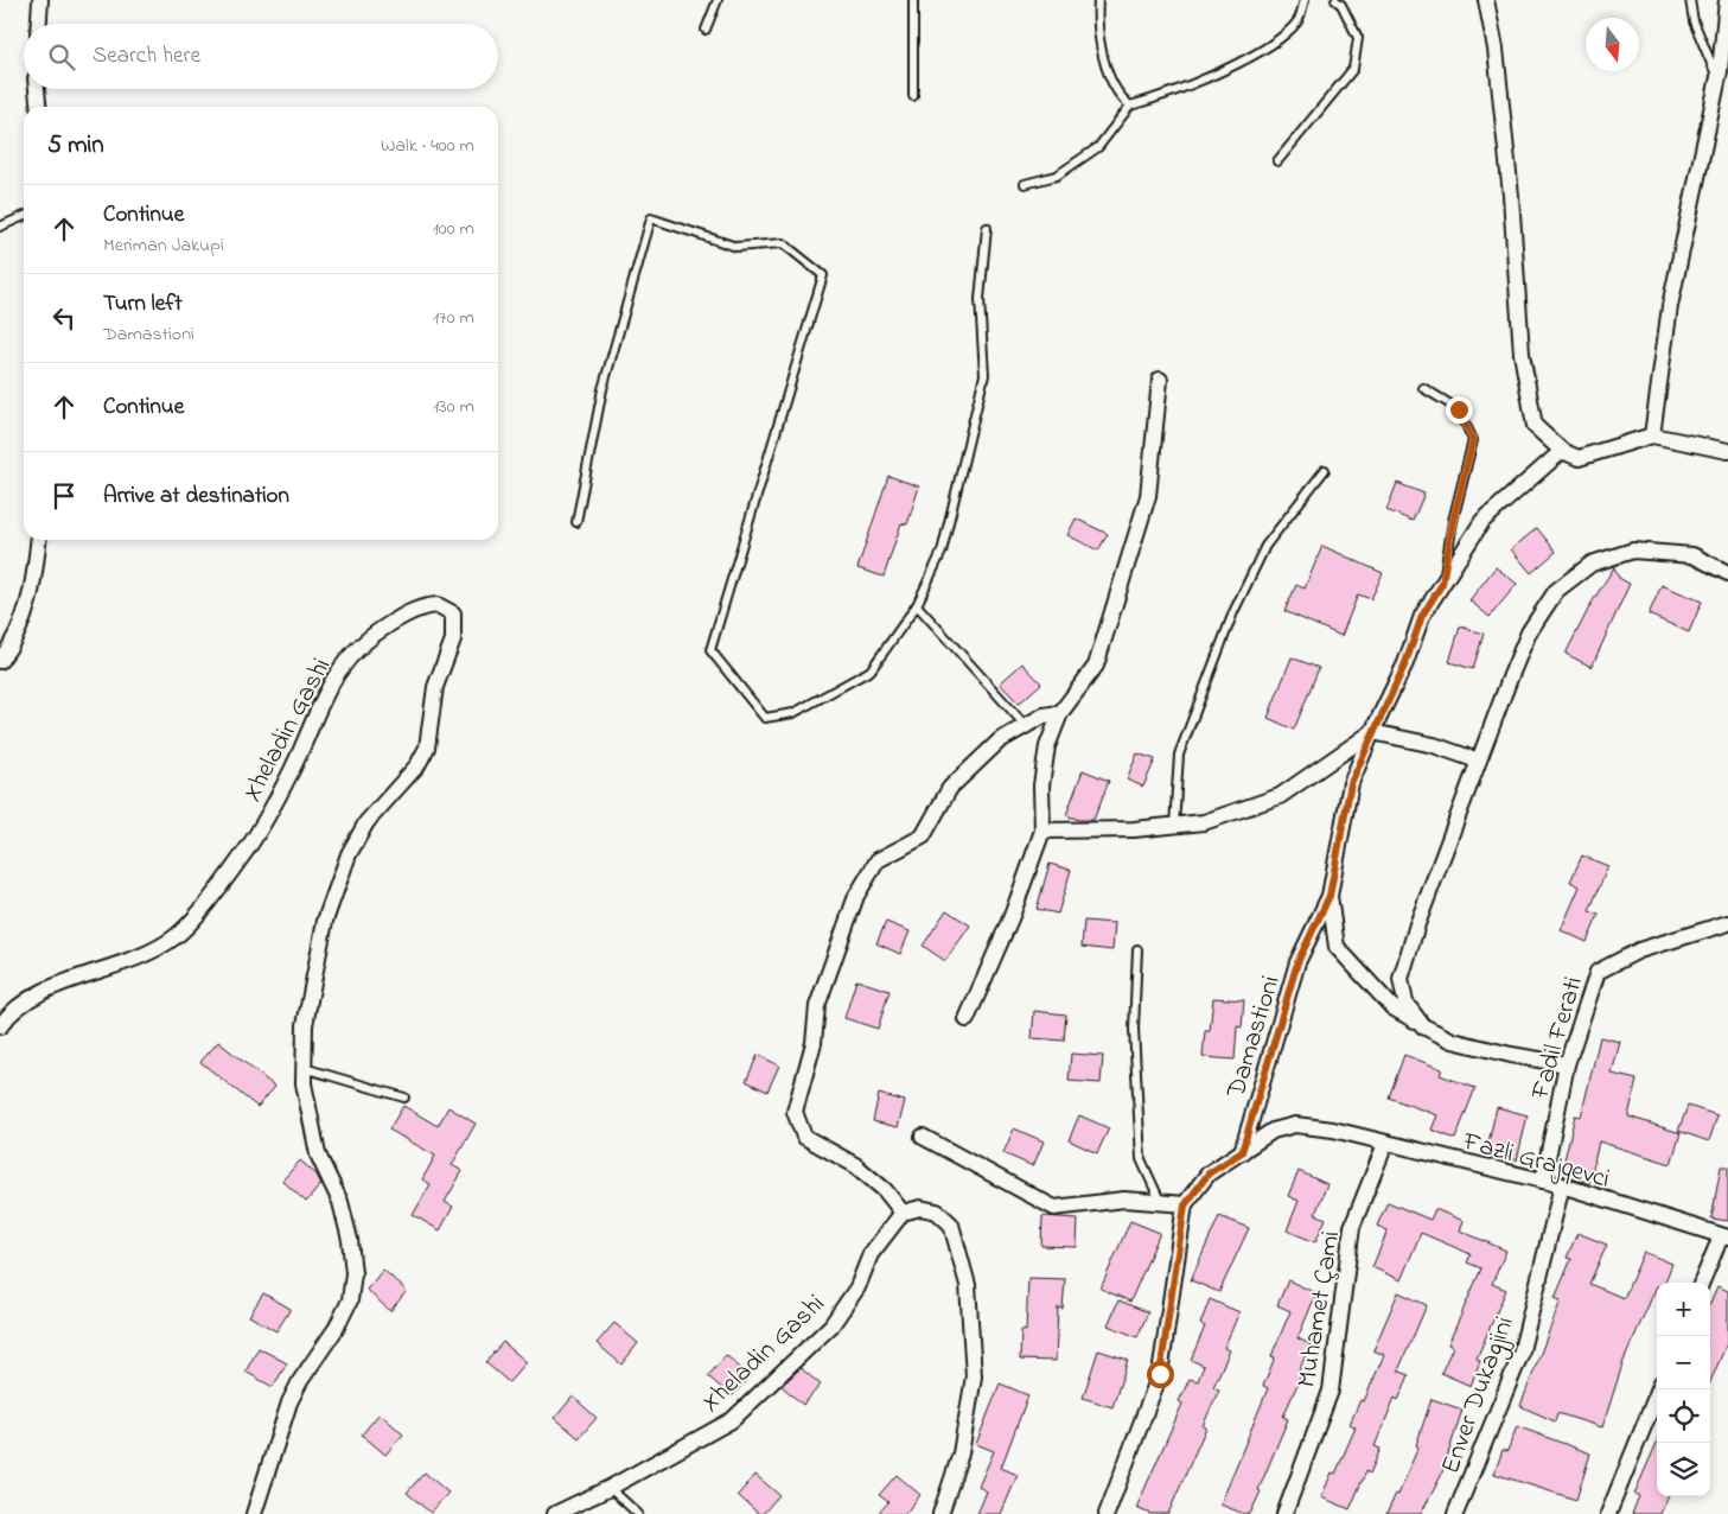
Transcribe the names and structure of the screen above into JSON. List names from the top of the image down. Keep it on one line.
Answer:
{"streets":{"street":["Xheladin Gashi","Damastioni","Fadil Ferati","Fazli Grajqevci","Muhamet Çami","Enver Dukagjini"]},"crossings":[["Damastioni","Fazli Grajqevci"],["Fadil Ferati","Fazli Grajqevci"],["Fazli Grajqevci","Muhamet Çami"],["Fazli Grajqevci","Enver Dukagjini"]],"north":"bottom","page":{"search":"Search here","heading":["5 min","Walk · 400 m"],"list":[["Continue","Meriman Jakupi","100 m"],["Turn left","Damastioni","170 m"],["Continue","130 m"],"Arrive at destination"],"map_buttons":["+","−"]}}
